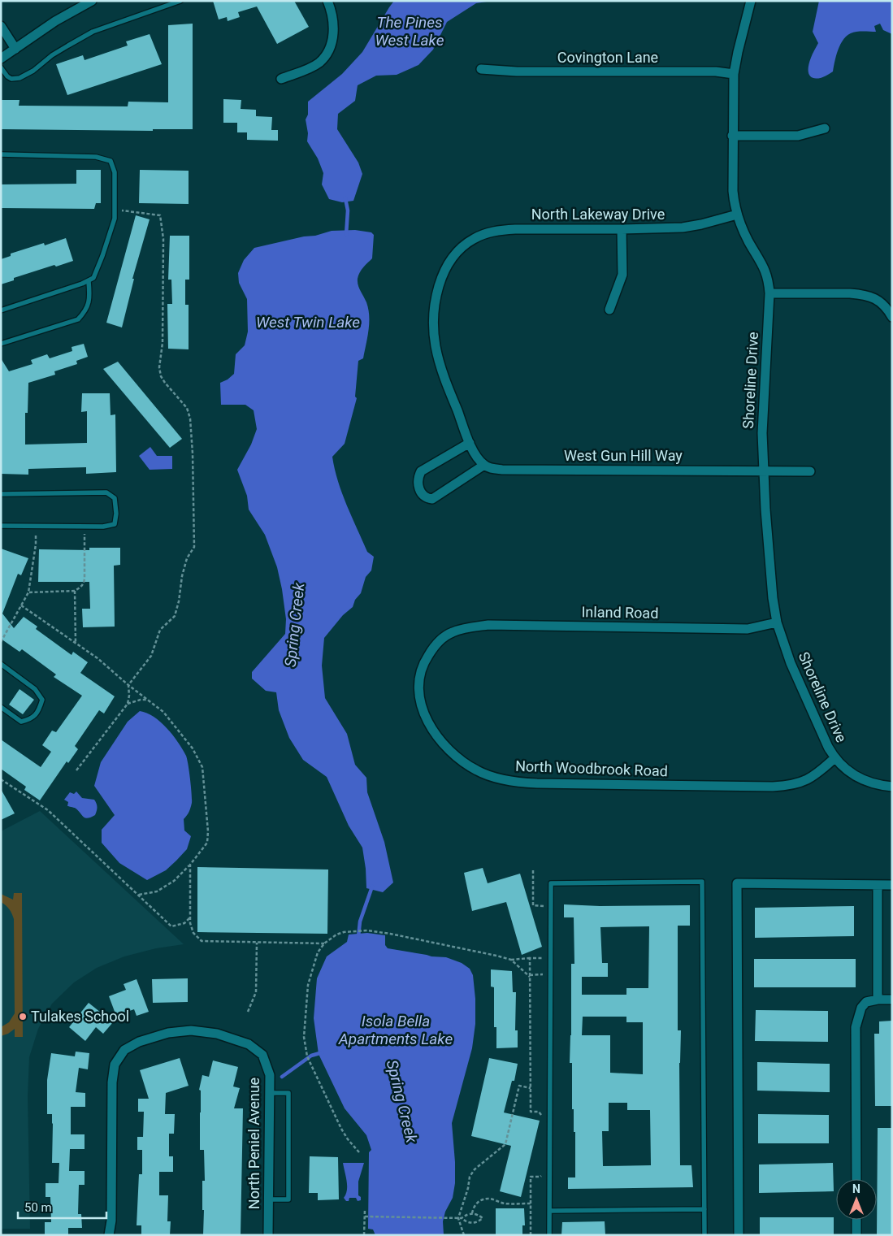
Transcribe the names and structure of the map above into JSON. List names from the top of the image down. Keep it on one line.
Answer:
{"streets":{"street":["Covington Lane","North Lakeway Drive","Shoreline Drive","West Gun Hill Way","Inland Road","North Woodbrook Road","North Peniel Avenue"]},"crossings":[["Covington Lane","Shoreline Drive"],["North Lakeway Drive","Shoreline Drive"],["North Lakeway Drive","West Gun Hill Way"],["Shoreline Drive","West Gun Hill Way"],["Shoreline Drive","Inland Road"],["Shoreline Drive","North Woodbrook Road"],["Inland Road","North Woodbrook Road"]],"water":["The Pines West Lake","West Twin Lake","Spring Creek","Isola Bella Apartments Lake"],"places":["Tulakes School"],"scale_bar":"50 m","north":"top"}
